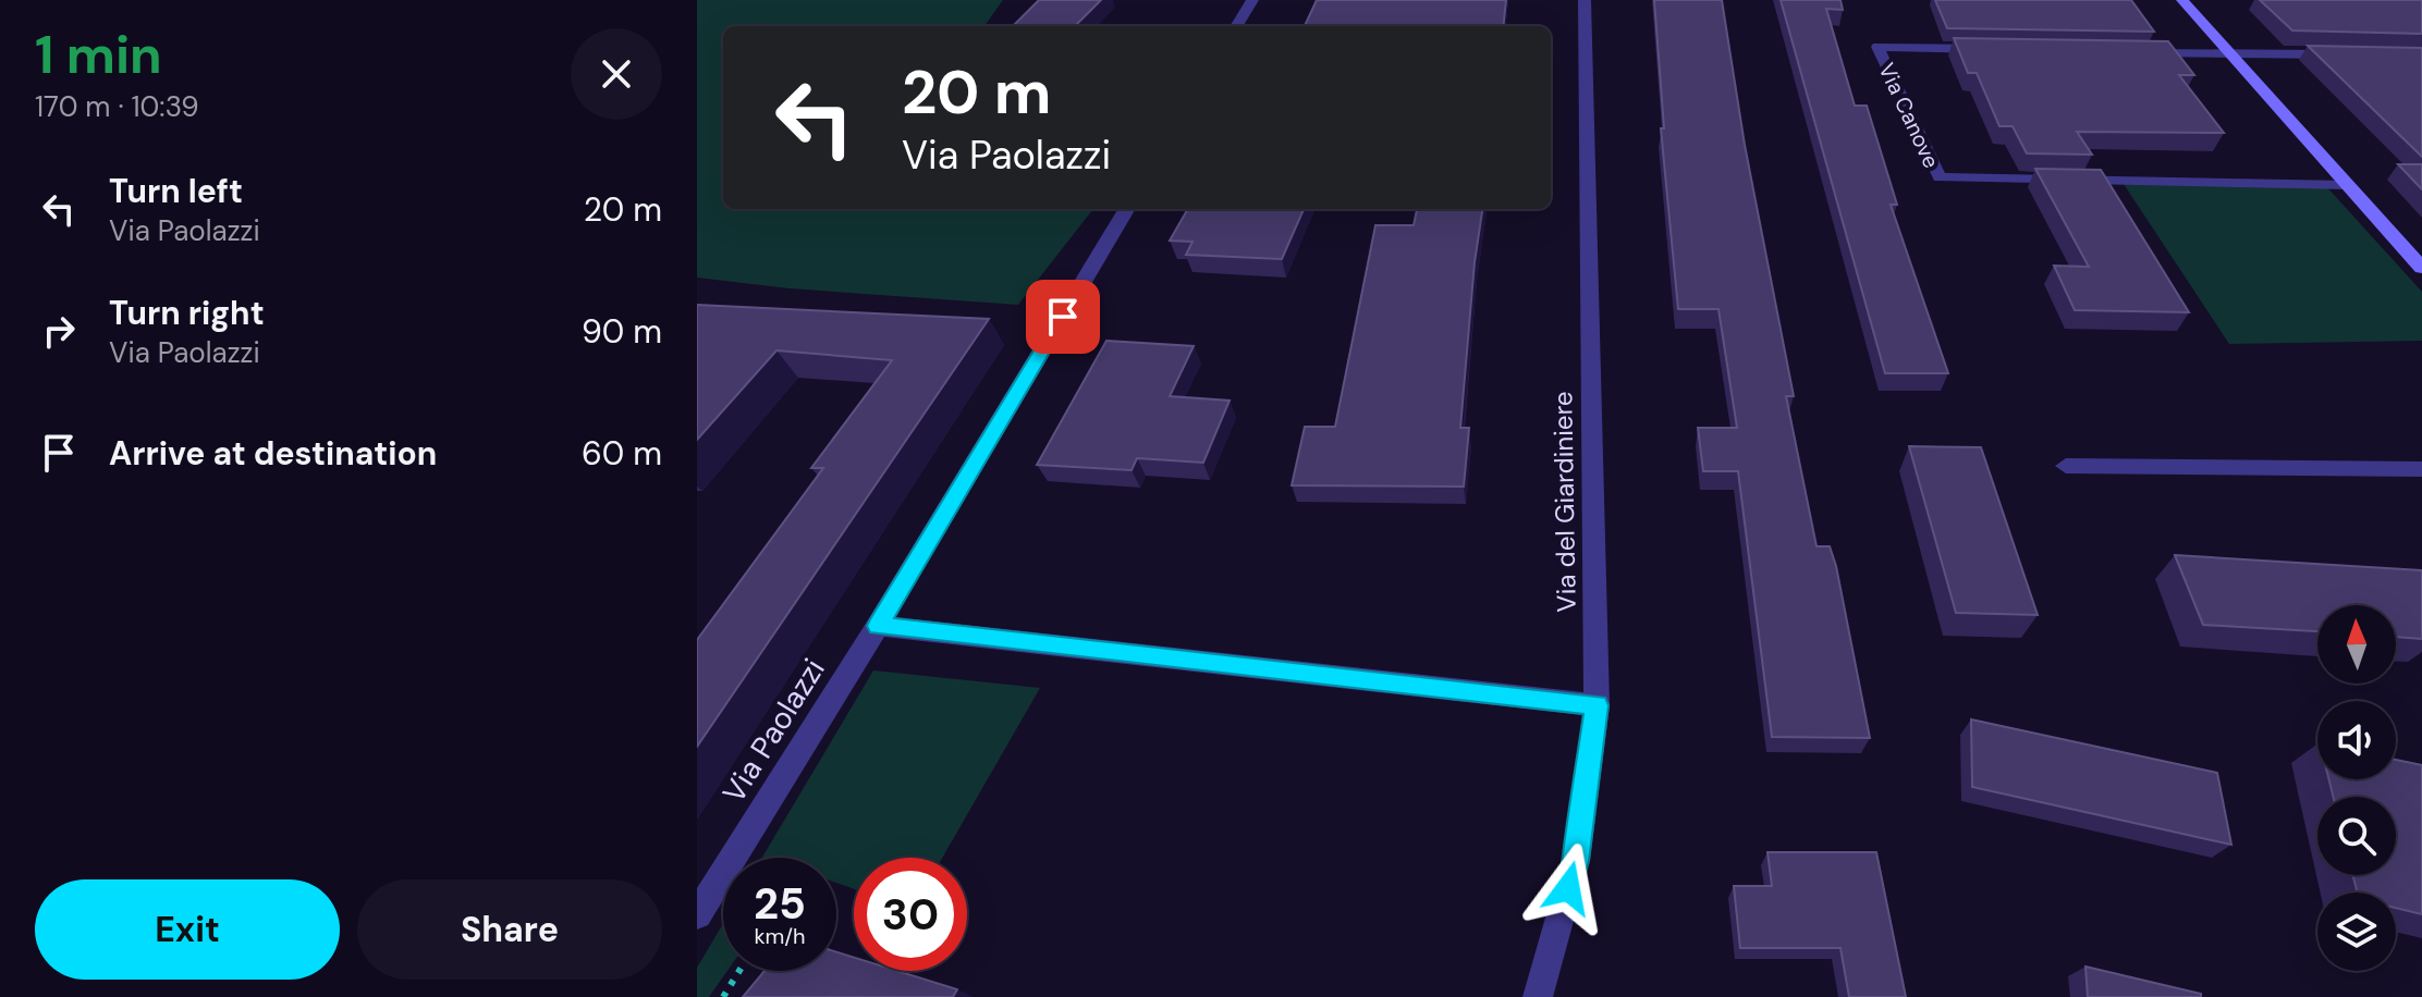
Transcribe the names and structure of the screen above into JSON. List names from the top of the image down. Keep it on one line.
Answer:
{"streets":{"street":["Via Canove","Via del Giardiniere","Via Paolazzi"]},"north":"top","page":{"heading":["1 min","170 m · 10:39"],"turn":["20 m","Via Paolazzi"],"list":[{"name":"Turn left","note":"Via Paolazzi","value":"20 m"},{"name":"Turn right","note":"Via Paolazzi","value":"90 m"},{"name":"Arrive at destination","value":"60 m"}],"speed":"25 km/h","limit":"30","buttons":["Exit","Share"]}}
